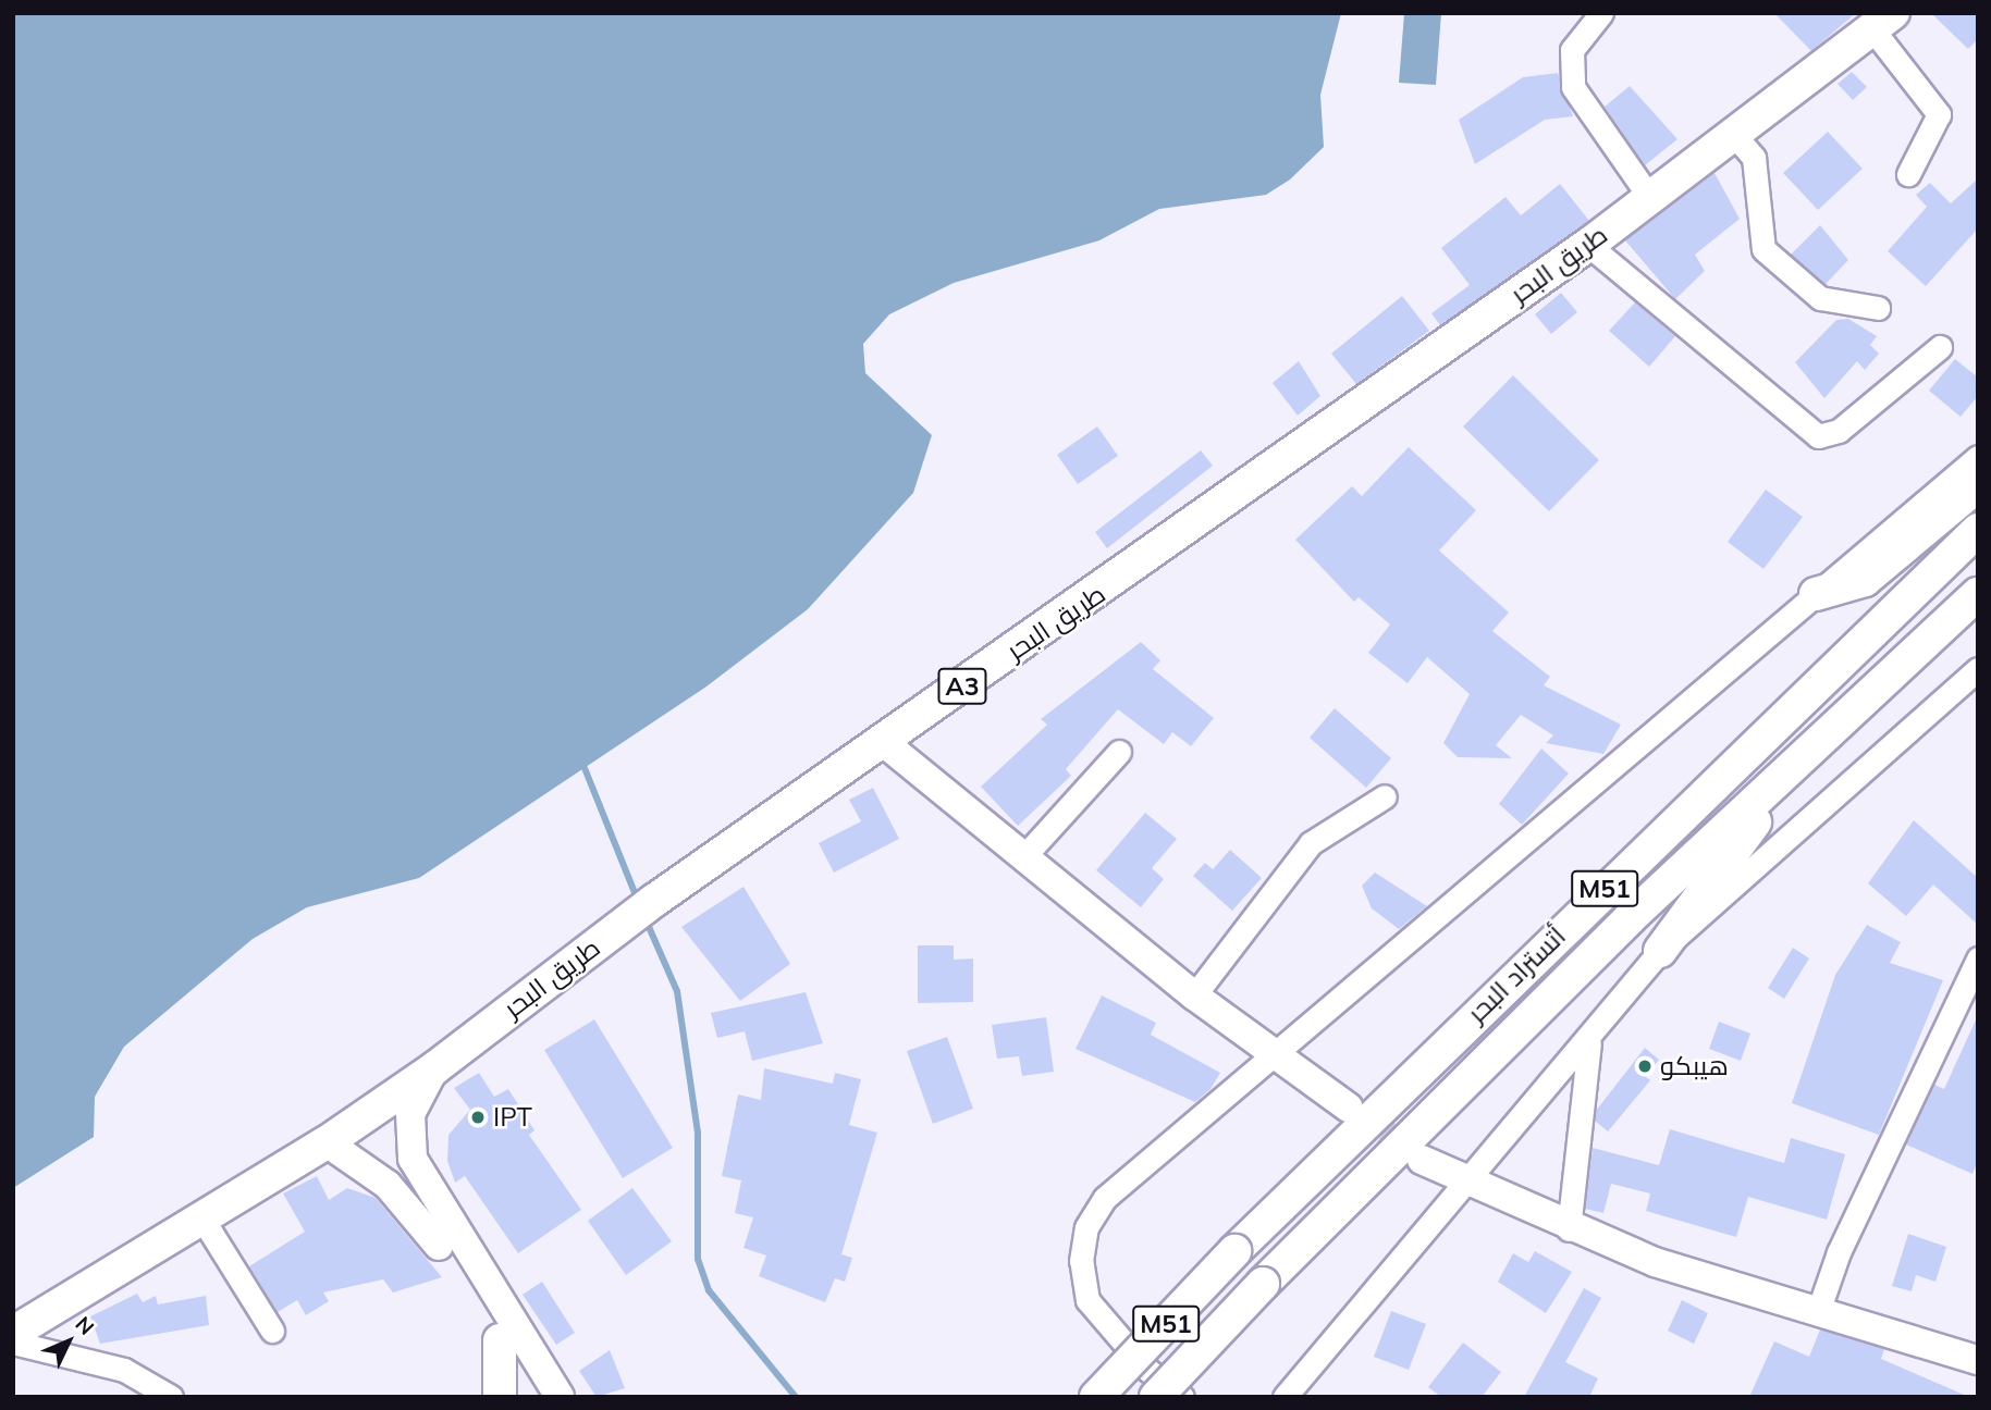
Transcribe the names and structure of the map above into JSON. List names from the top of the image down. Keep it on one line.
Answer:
{"streets":{"highway":["طريق البحر","A3","M51","أتستراد البحر"]},"places":["هيبكو","IPT"],"north":"top right"}
